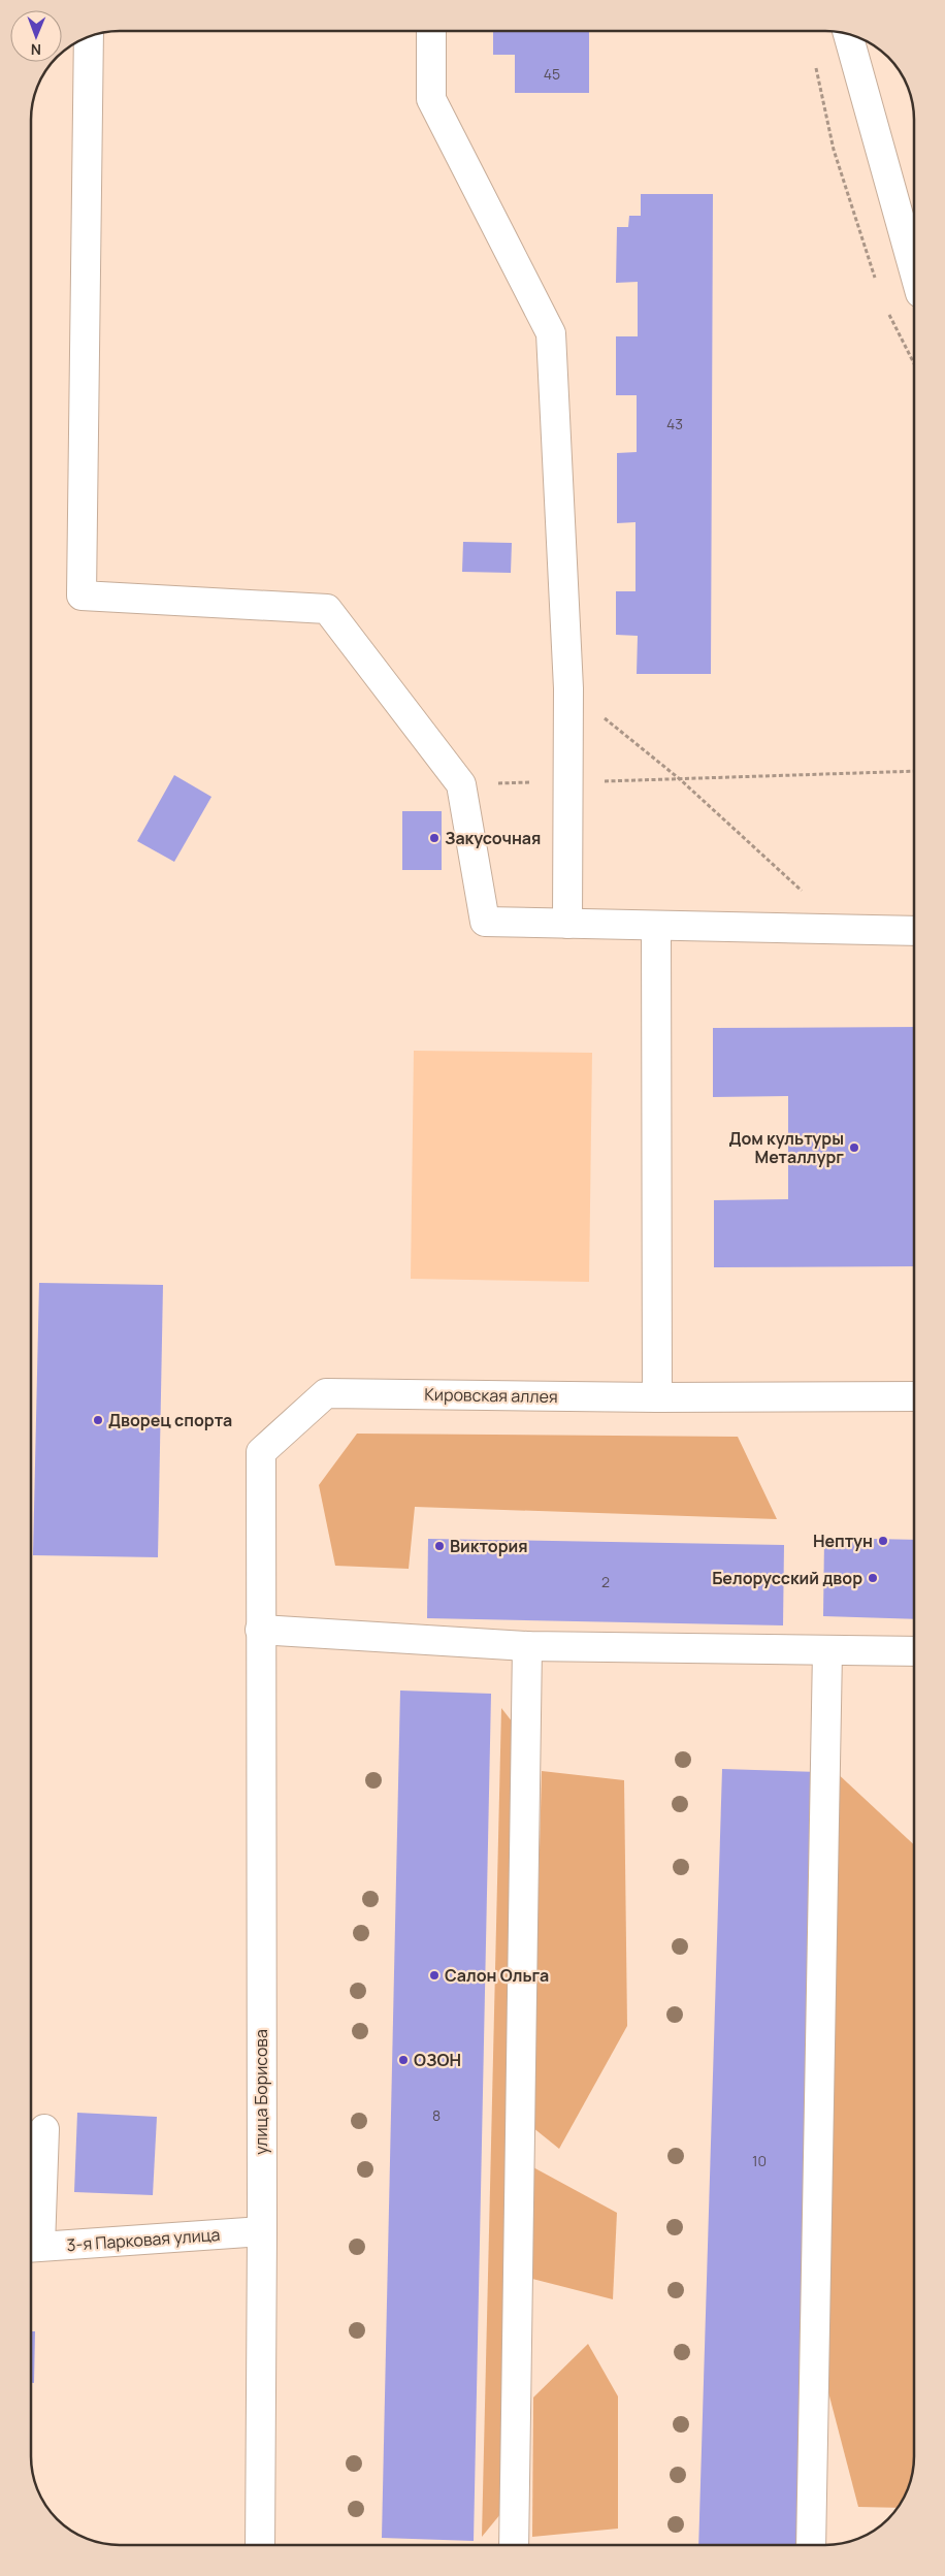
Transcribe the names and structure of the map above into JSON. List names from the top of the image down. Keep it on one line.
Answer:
{"streets":{"street":["Кировская аллея","улица Борисова","3-я Парковая улица"]},"crossings":[["Кировская аллея","улица Борисова"],["улица Борисова","3-я Парковая улица"]],"places":["Закусочная","Дом культуры Металлург","Дворец спорта","Нептун","Виктория","Белорусский двор","Салон Ольга","ОЗОН"],"house_numbers":["45","43","2","8","10"],"north":"bottom"}
